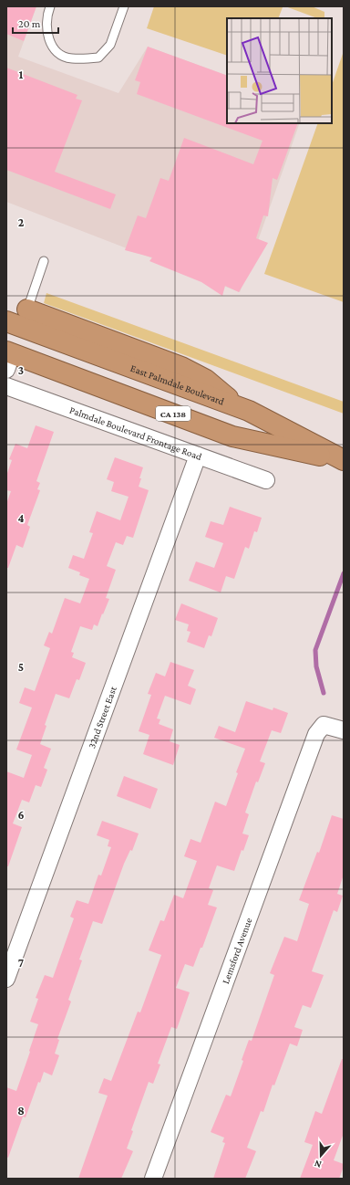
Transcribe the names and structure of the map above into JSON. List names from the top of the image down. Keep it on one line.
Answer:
{"streets":{"highway":["East Palmdale Boulevard","CA 138"],"street":["Palmdale Boulevard Frontage Road","32nd Street East","Lemsford Avenue"]},"crossings":[["Palmdale Boulevard Frontage Road","32nd Street East"]],"scale_bar":"20 m","north":"bottom","grid":{"rows":["1","2","3","4","5","6","7","8"]}}
